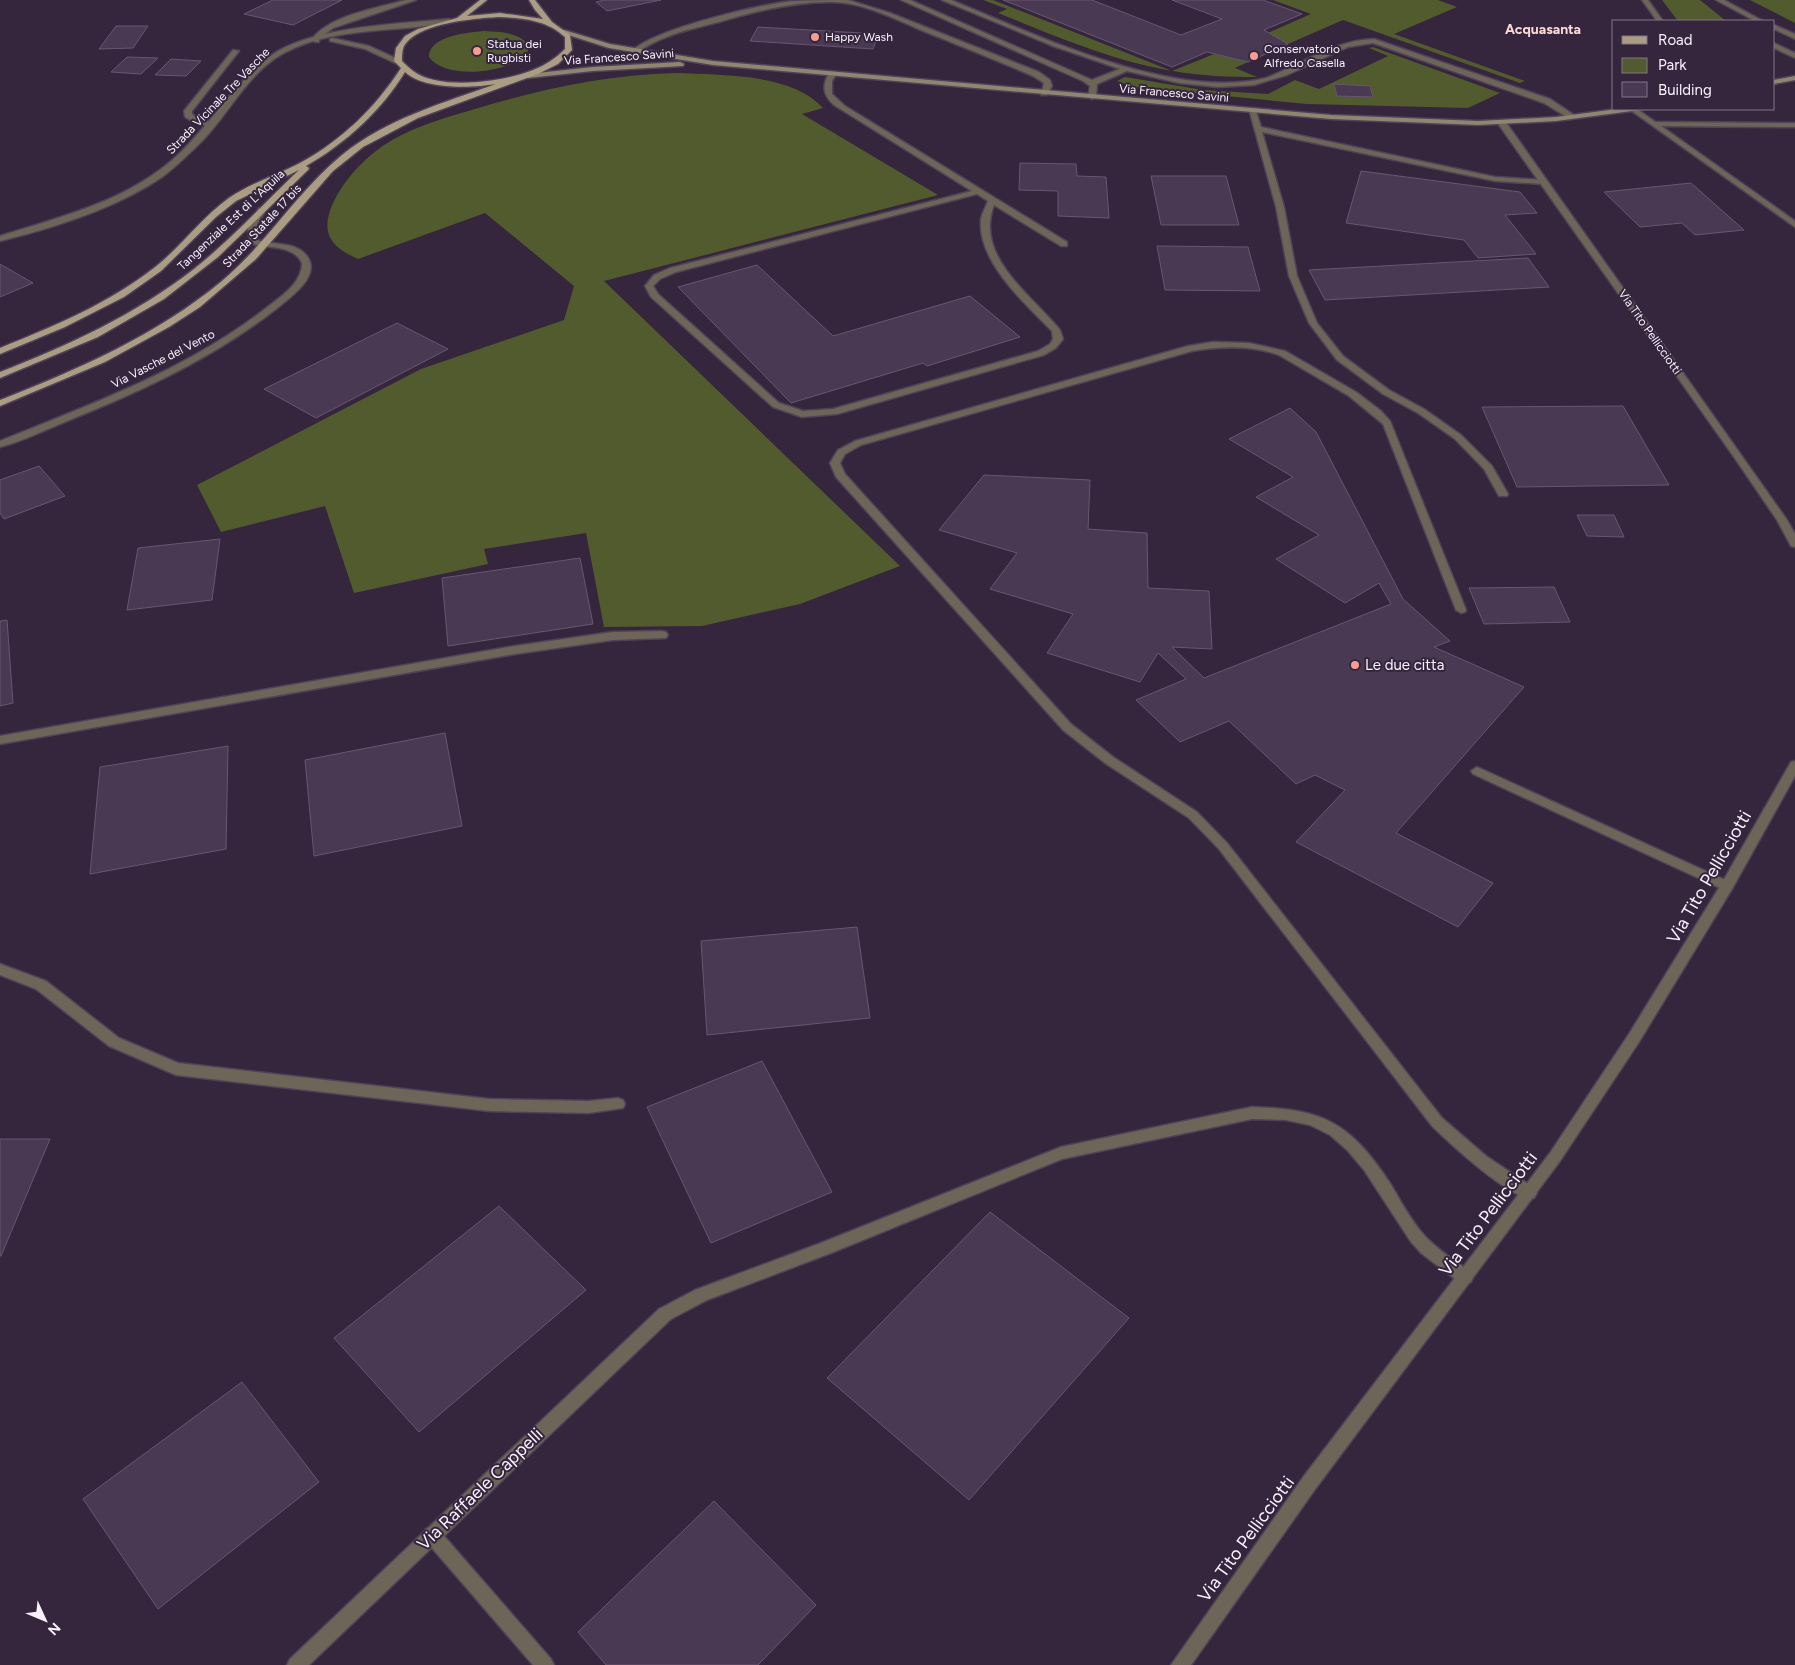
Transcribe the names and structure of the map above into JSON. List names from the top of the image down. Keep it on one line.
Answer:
{"streets":{"main road":["Tangenziale Est di L'Aquila","Strada Statale 17 bis"],"street":["Via Francesco Savini","Strada Vicinale Tre Vasche","Via Tito Pellicciotti","Via Vasche del Vento","Via Raffaele Cappelli"]},"crossings":[["Via Francesco Savini","Via Tito Pellicciotti"],["Strada Vicinale Tre Vasche","Strada Statale 17 bis"],["Tangenziale Est di L'Aquila","Strada Statale 17 bis"],["Strada Statale 17 bis","Via Vasche del Vento"],["Via Tito Pellicciotti","Via Raffaele Cappelli"]],"districts":["Acquasanta"],"places":["Happy Wash","Statua dei Rugbisti","Conservatorio Alfredo Casella","Le due citta"],"legend":["Road","Park","Building"],"north":"bottom right"}
